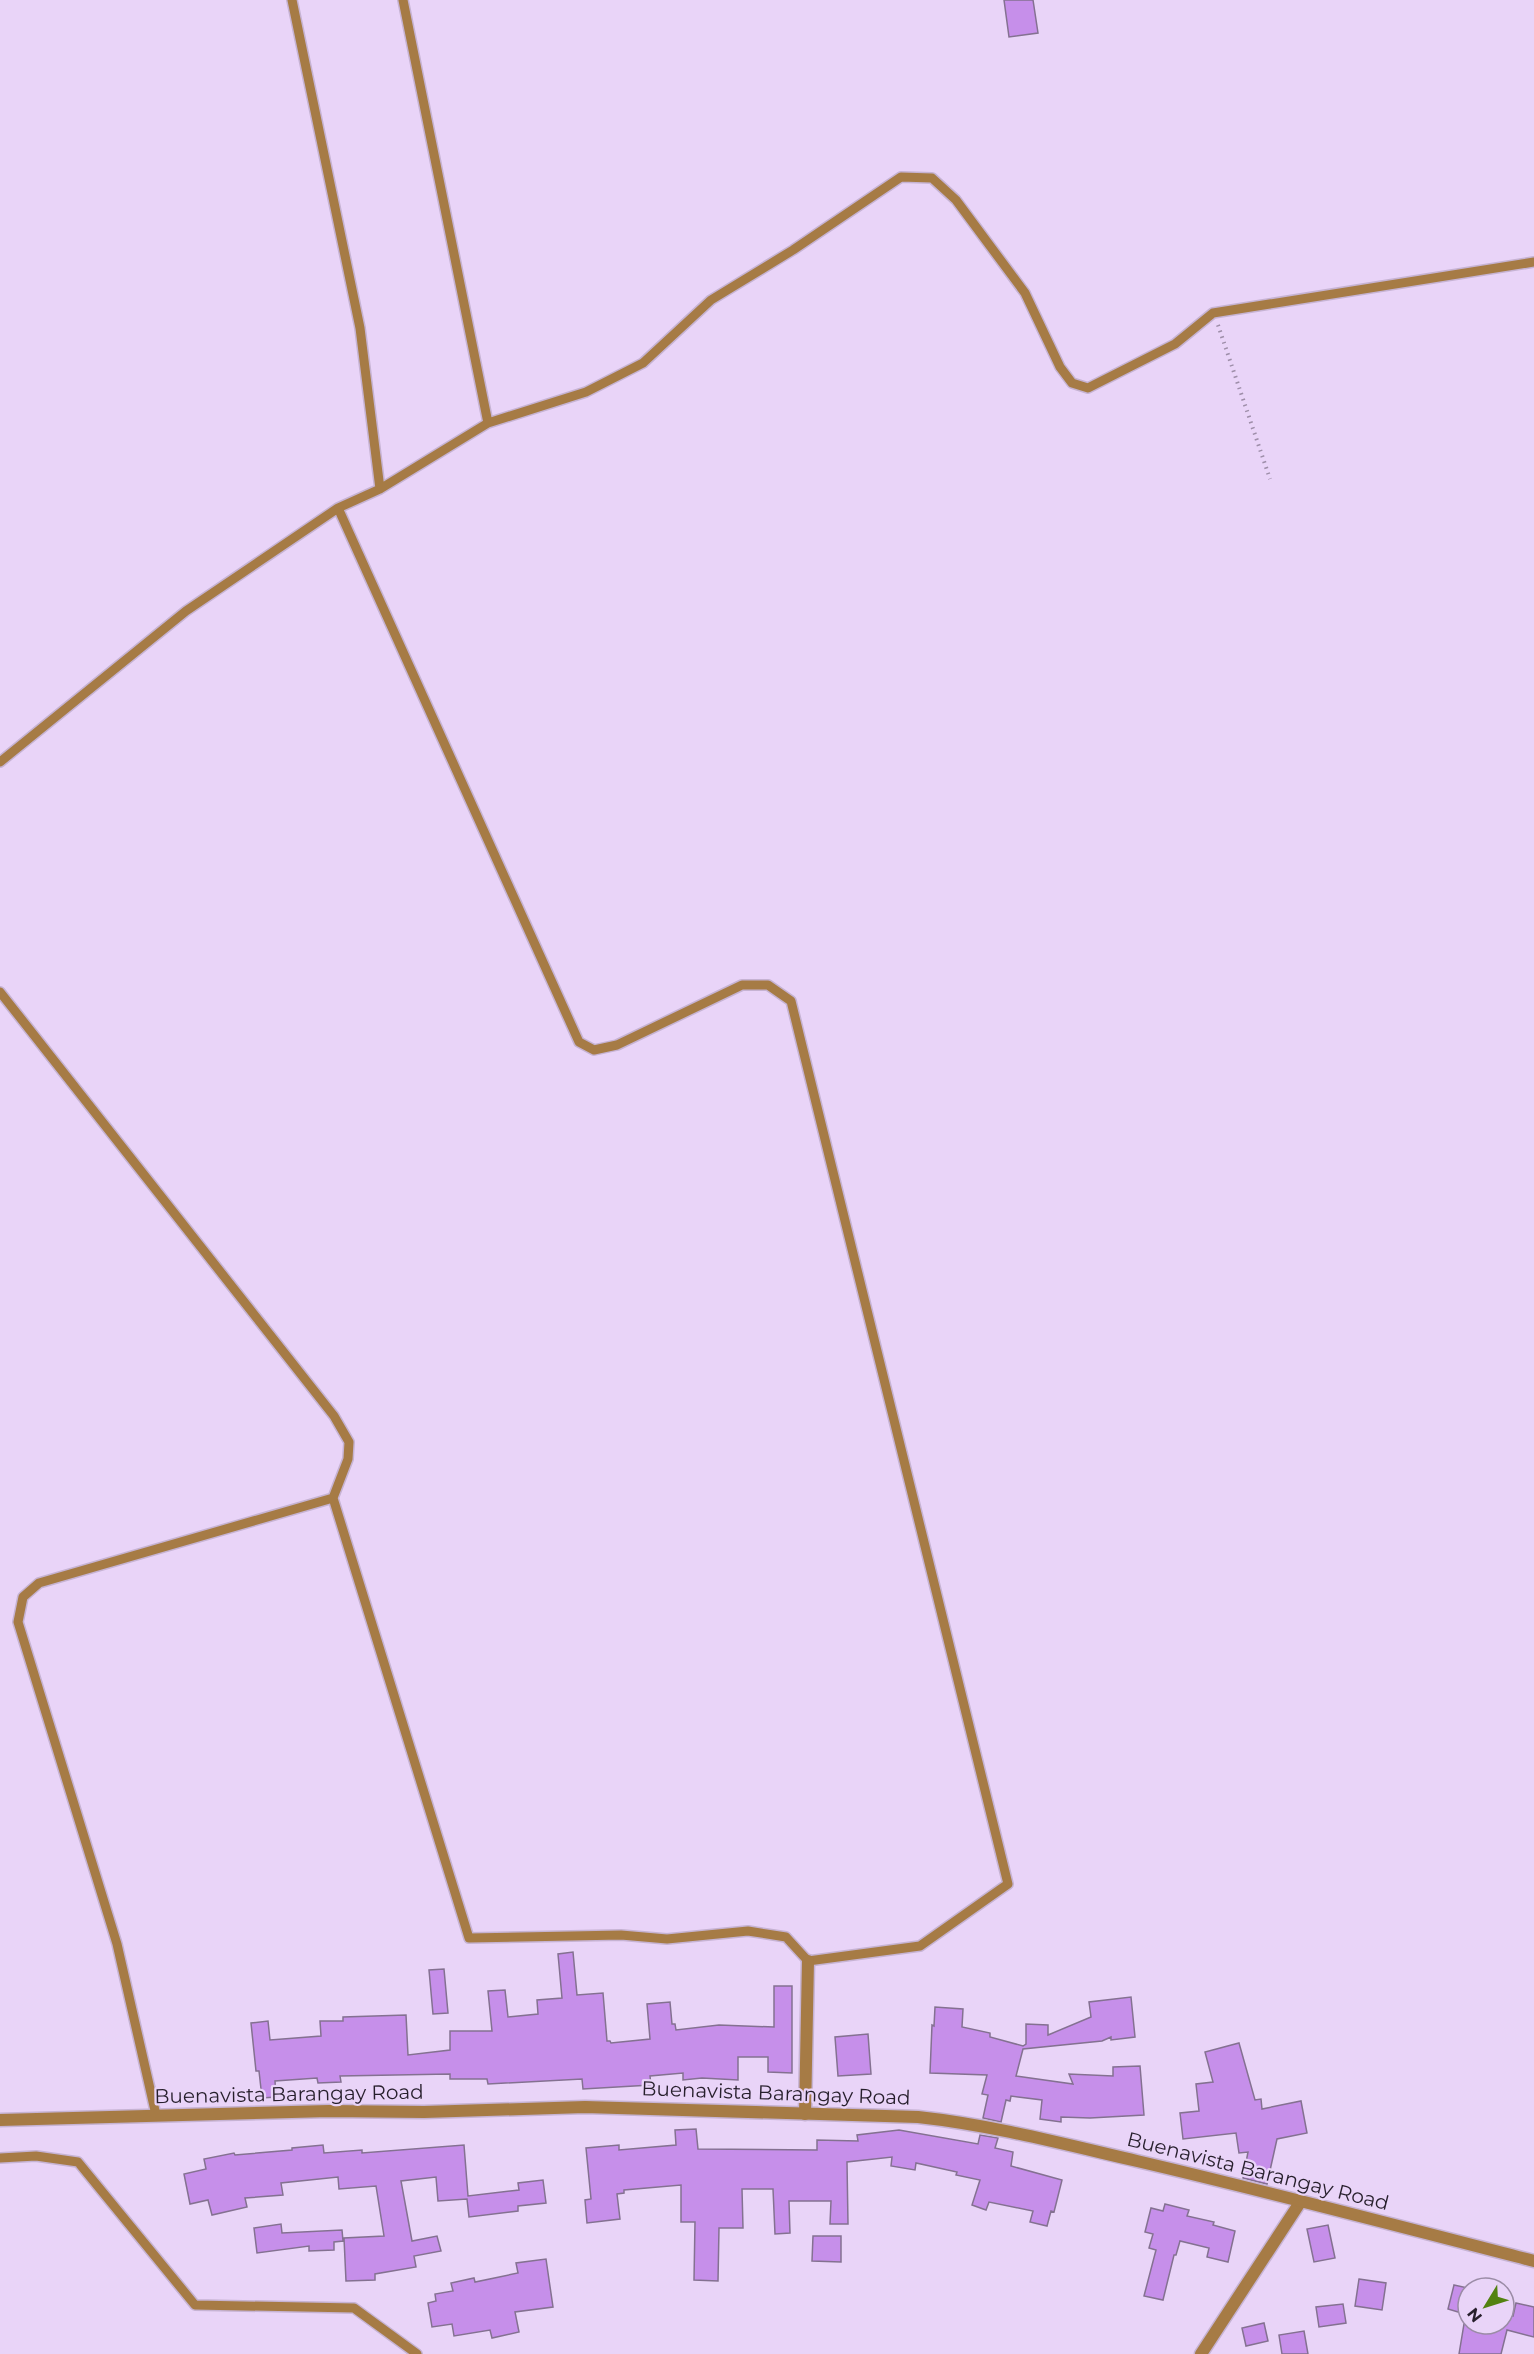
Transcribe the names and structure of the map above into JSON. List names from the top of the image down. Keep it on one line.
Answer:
{"streets":{"street":["Buenavista Barangay Road"]},"north":"bottom left"}
